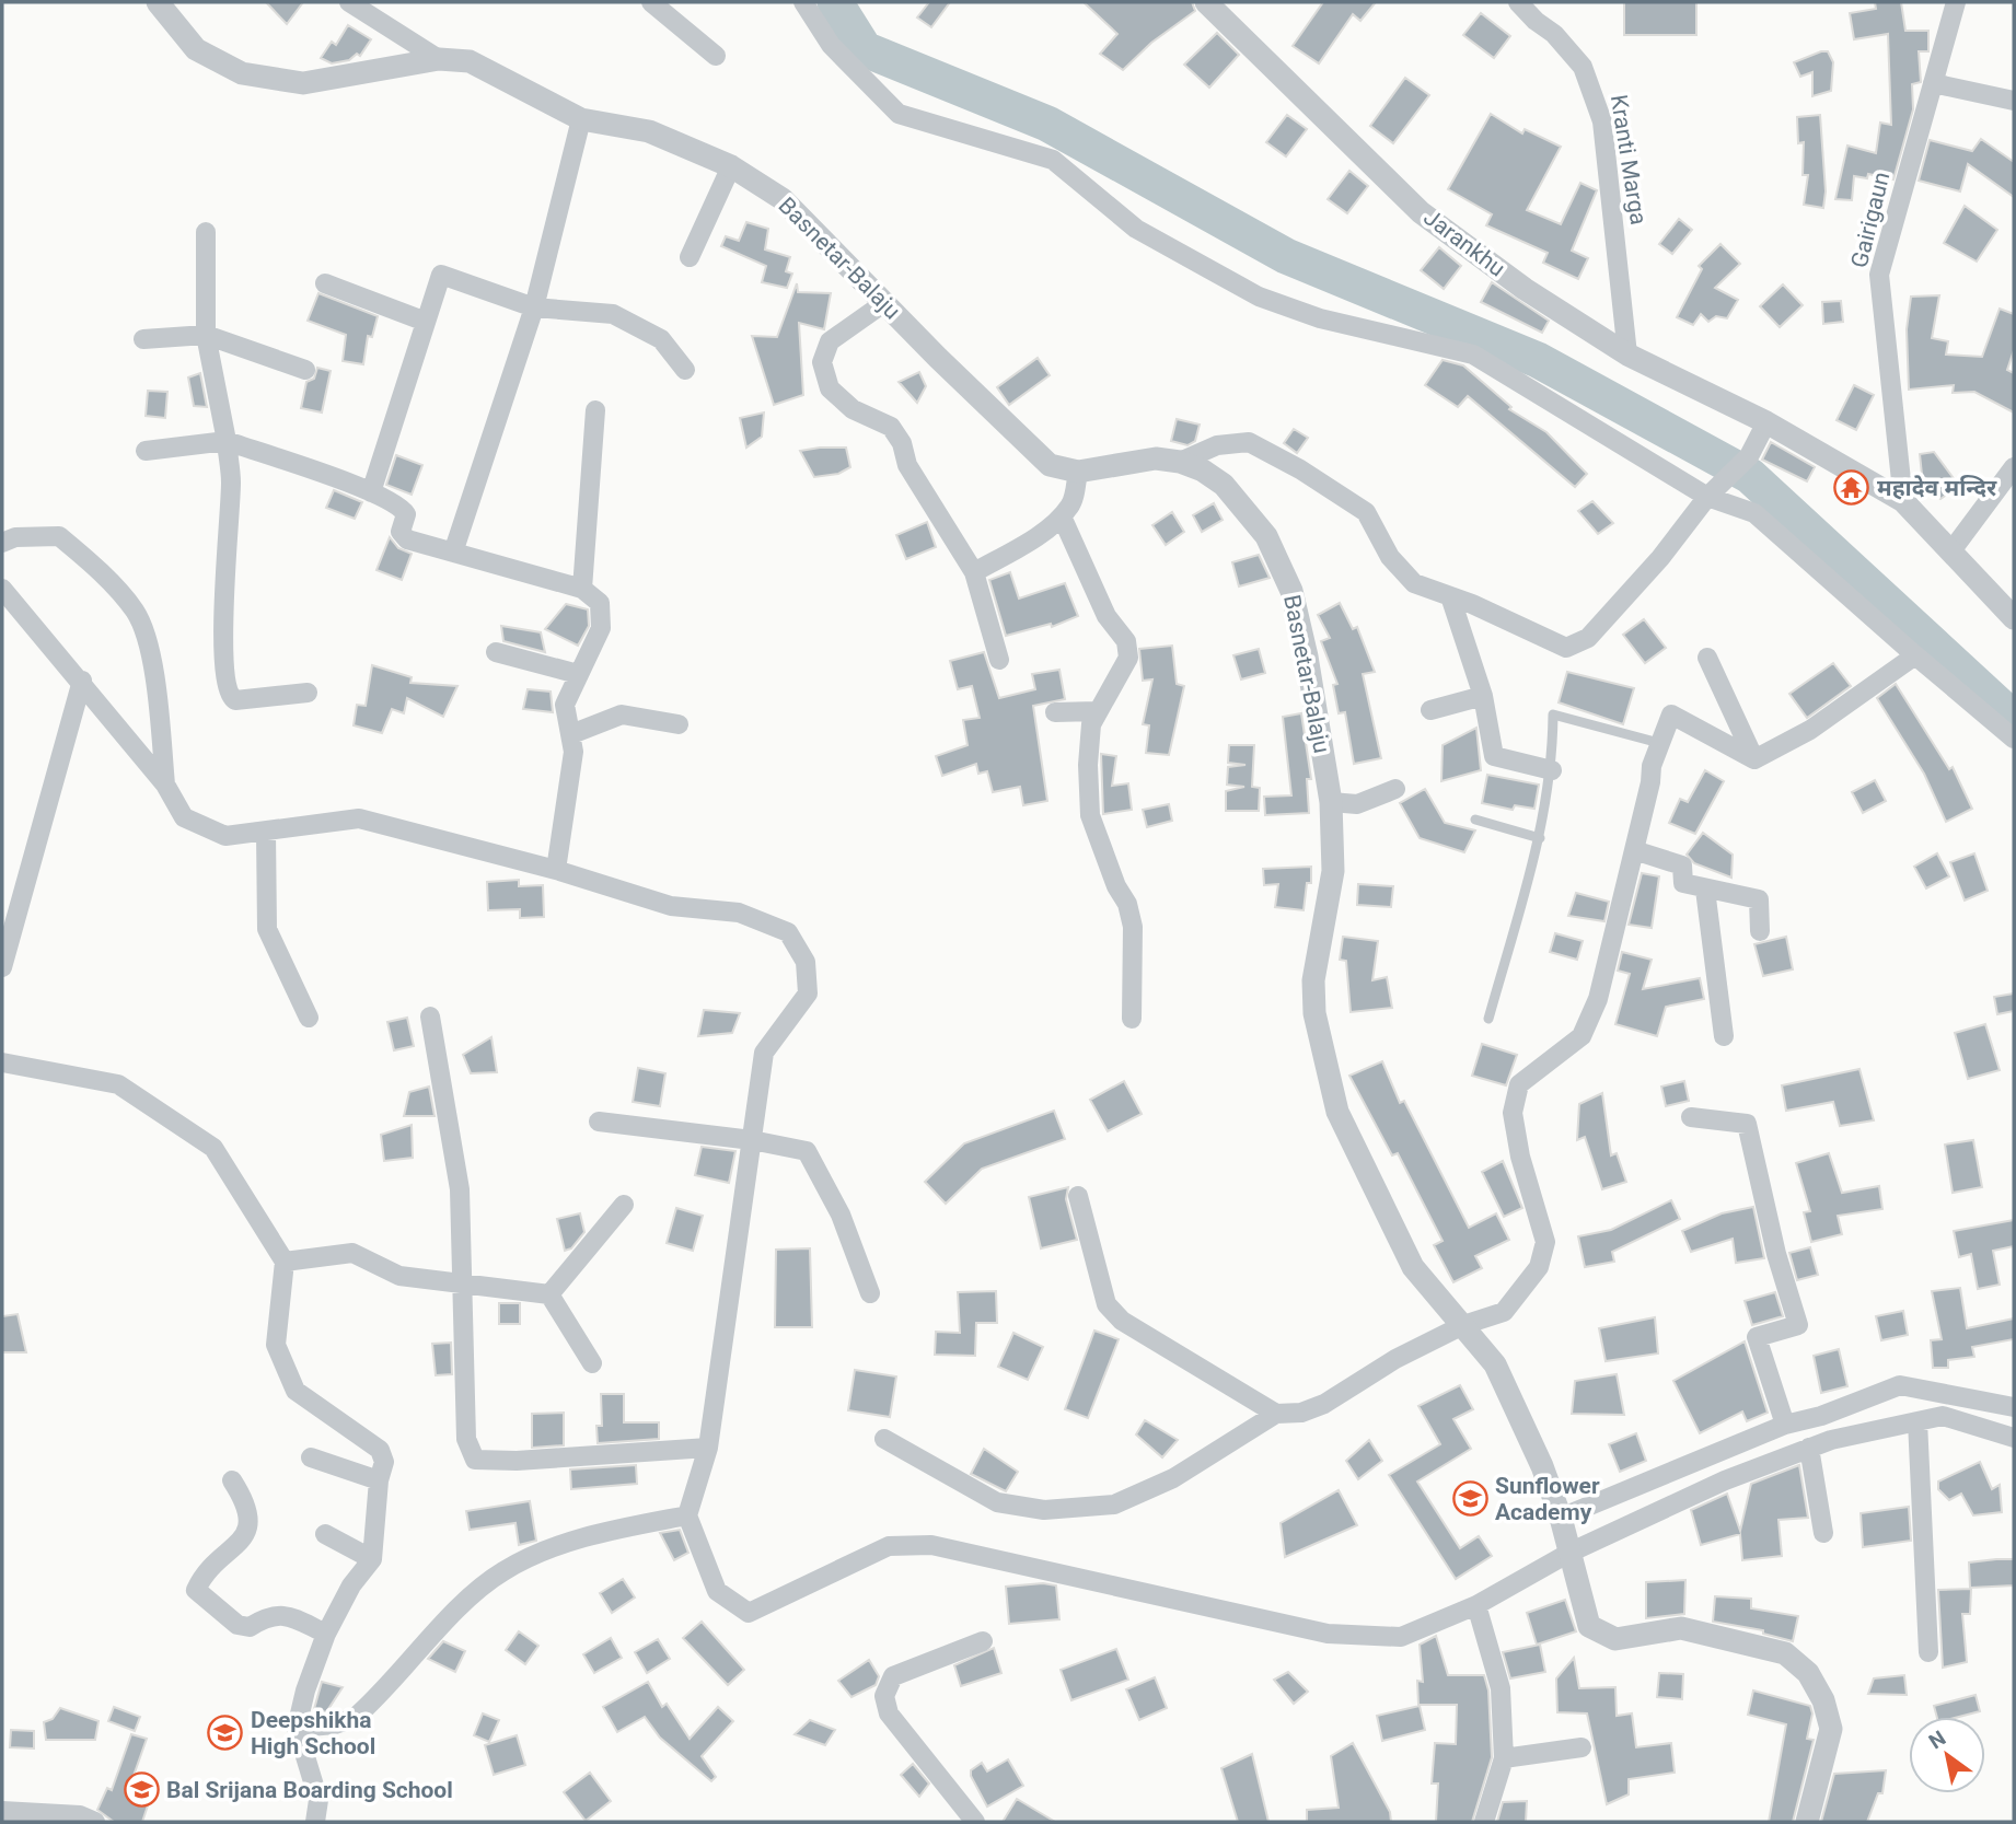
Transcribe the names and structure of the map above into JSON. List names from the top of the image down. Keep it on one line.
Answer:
{"streets":{"street":["Kranti Marga","Gairigaun","Jarankhu","Basnetar-Balaju"]},"crossings":[["Kranti Marga","Jarankhu"],["Gairigaun","Jarankhu"]],"places":{"temple":["महादेव मन्दिर"],"school or university":["Sunflower Academy","Deepshikha High School","Bal Srijana Boarding School"]},"north":"top left"}
